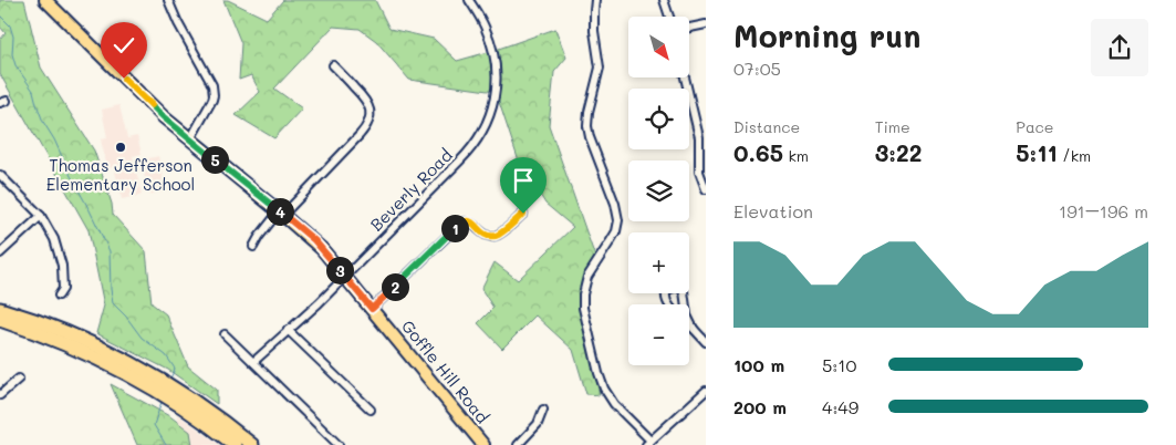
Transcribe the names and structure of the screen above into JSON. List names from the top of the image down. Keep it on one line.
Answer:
{"streets":{"main road":["Goffle Hill Road"],"street":["Beverly Road"]},"crossings":[["Beverly Road","Goffle Hill Road"]],"places":["Thomas Jefferson Elementary School"],"north":"bottom right","page":{"heading":["Morning run","07:05"],"map_buttons":["+","−"],"stats":[["Distance","0.65 km"],["Time","3:22"],["Pace","5:11 /km"]],"pins":["5","4","1","3","2"],"chart":["Elevation","191–196 m"],"list":[{"name":"100 m","note":"5:10"},{"name":"200 m","note":"4:49"}]}}
